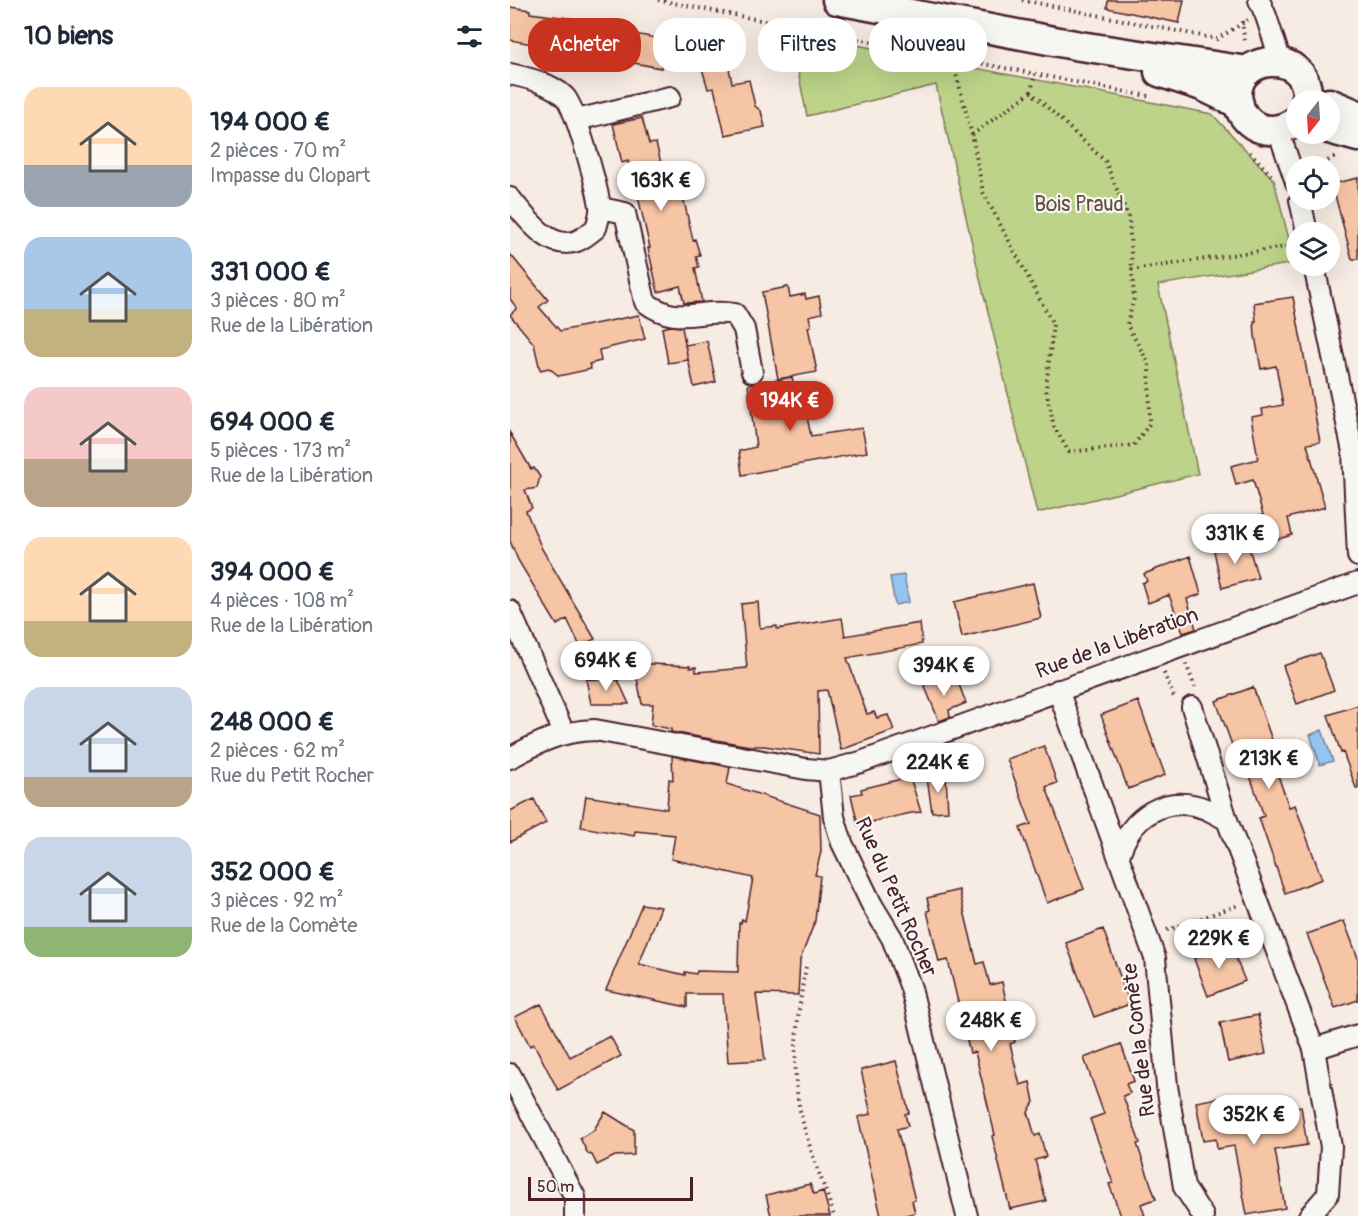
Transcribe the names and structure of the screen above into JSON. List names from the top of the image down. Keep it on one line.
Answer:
{"streets":{"street":["Rue de la Libération","Rue du Petit Rocher","Rue de la Comète"]},"crossings":[["Rue de la Libération","Rue du Petit Rocher"],["Rue de la Libération","Rue de la Comète"]],"parks":["Bois Praud"],"scale_bar":"50 m","north":"bottom","page":{"heading":"10 biens","chip":["Acheter","Louer","Filtres","Nouveau"],"list":[{"name":"194 000 €","note":"2 pièces · 70 m² · Impasse du Clopart"},{"name":"331 000 €","note":"3 pièces · 80 m² · Rue de la Libération"},{"name":"694 000 €","note":"5 pièces · 173 m² · Rue de la Libération"},{"name":"394 000 €","note":"4 pièces · 108 m² · Rue de la Libération"},{"name":"248 000 €","note":"2 pièces · 62 m² · Rue du Petit Rocher"},{"name":"352 000 €","note":"3 pièces · 92 m² · Rue de la Comète"}],"price":["163K €","194K €","331K €","694K €","394K €","213K €","224K €","229K €","248K €","352K €"],"scale":"50 m"}}
